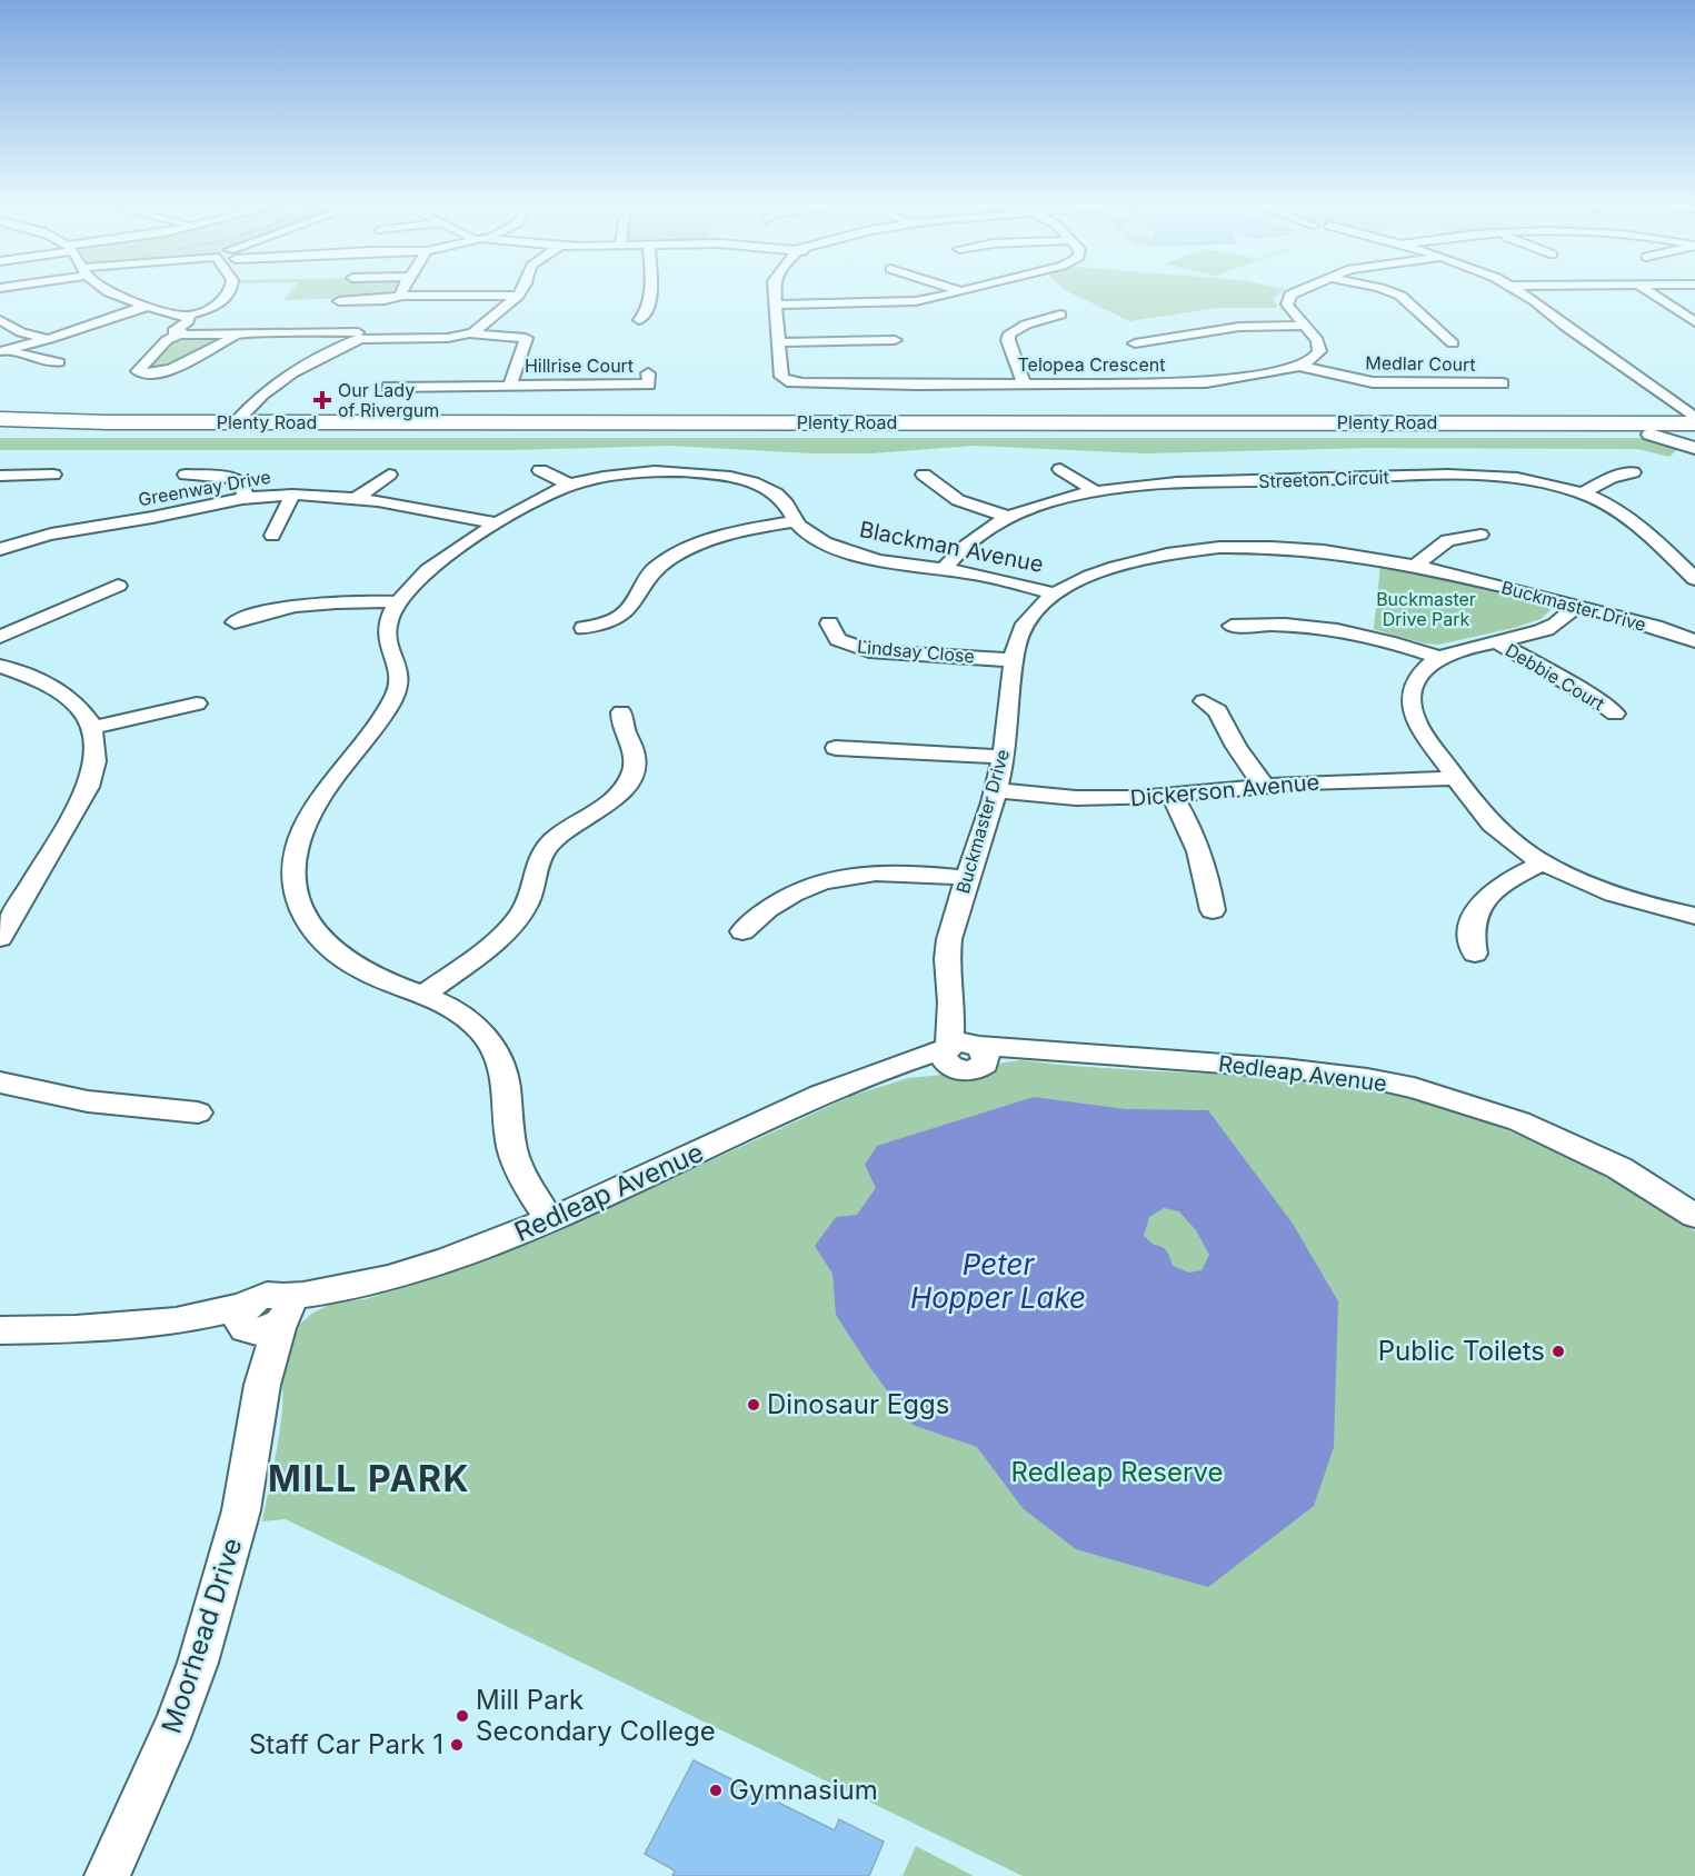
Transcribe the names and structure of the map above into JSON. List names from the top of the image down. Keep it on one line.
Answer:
{"streets":{"highway":["Plenty Road"],"street":["Medlar Court","Telopea Crescent","Hillrise Court","Streeton Circuit","Greenway Drive","Blackman Avenue","Buckmaster Drive","Lindsay Close","Debbie Court","Dickerson Avenue","Redleap Avenue","Moorhead Drive"]},"crossings":[["Medlar Court","Telopea Crescent"],["Streeton Circuit","Blackman Avenue"],["Greenway Drive","Blackman Avenue"],["Blackman Avenue","Buckmaster Drive"],["Blackman Avenue","Redleap Avenue"],["Buckmaster Drive","Lindsay Close"],["Buckmaster Drive","Dickerson Avenue"],["Buckmaster Drive","Redleap Avenue"],["Redleap Avenue","Moorhead Drive"]],"districts":["MILL PARK"],"water":["Peter Hopper Lake"],"parks":["Buckmaster Drive Park","Redleap Reserve"],"places":{"health":["Our Lady of Rivergum"],"other":["Public Toilets","Dinosaur Eggs","Mill Park Secondary College","Staff Car Park 1","Gymnasium"]}}
